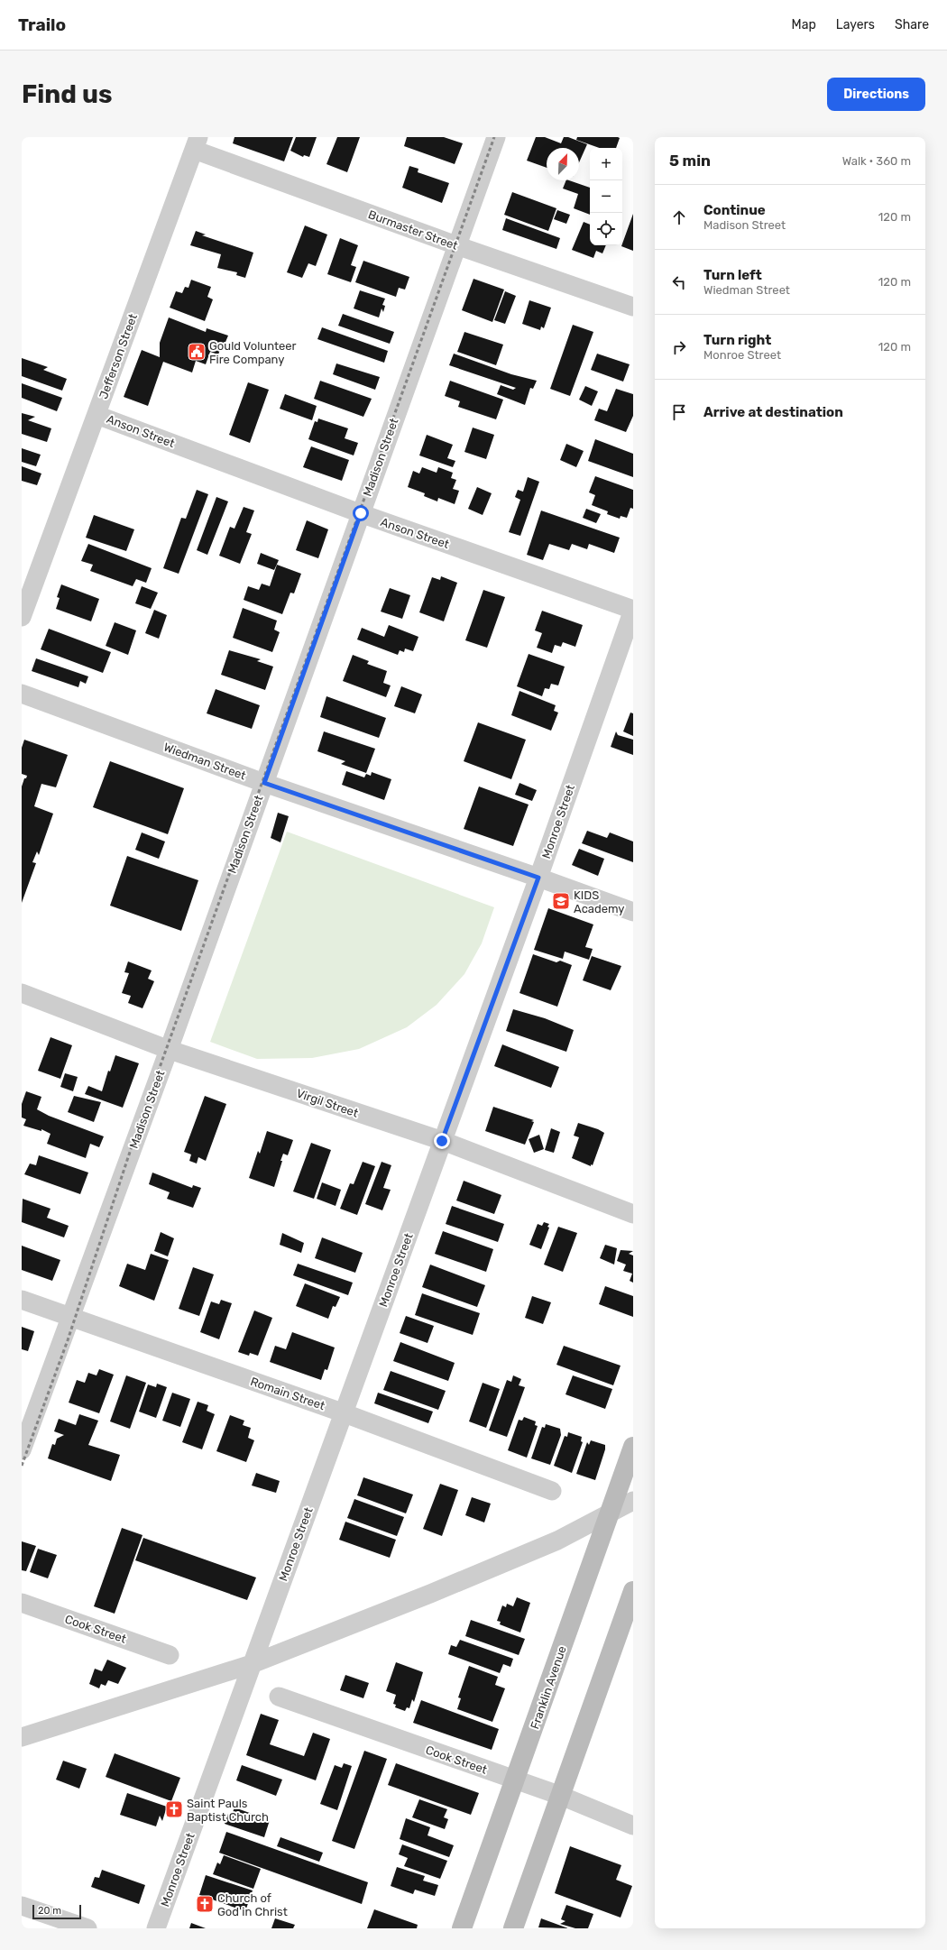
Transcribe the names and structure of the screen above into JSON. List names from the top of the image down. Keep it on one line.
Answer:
{"streets":{"main road":["Franklin Avenue"],"street":["Burmaster Street","Jefferson Street","Anson Street","Madison Street","Wiedman Street","Monroe Street","Virgil Street","Romain Street","Cook Street"]},"crossings":[["Burmaster Street","Jefferson Street"],["Burmaster Street","Madison Street"],["Jefferson Street","Anson Street"],["Anson Street","Madison Street"],["Anson Street","Monroe Street"],["Madison Street","Wiedman Street"],["Madison Street","Virgil Street"],["Madison Street","Romain Street"],["Wiedman Street","Monroe Street"],["Monroe Street","Virgil Street"],["Monroe Street","Romain Street"],["Cook Street","Franklin Avenue"]],"places":{"public building":["Gould Volunteer Fire Company"],"school or university":["KIDS Academy"],"church":["Saint Pauls Baptist Church","Church of God in Christ"]},"scale_bar":"20 m","north":"top right","page":{"header":"Trailo","nav":["Map","Layers","Share"],"buttons":"Directions","title":"Find us","heading":["5 min","Walk · 360 m"],"map_buttons":["+","−"],"list":[["Continue","Madison Street","120 m"],["Turn left","Wiedman Street","120 m"],["Turn right","Monroe Street","120 m"],"Arrive at destination"],"scale":"20 m"}}
